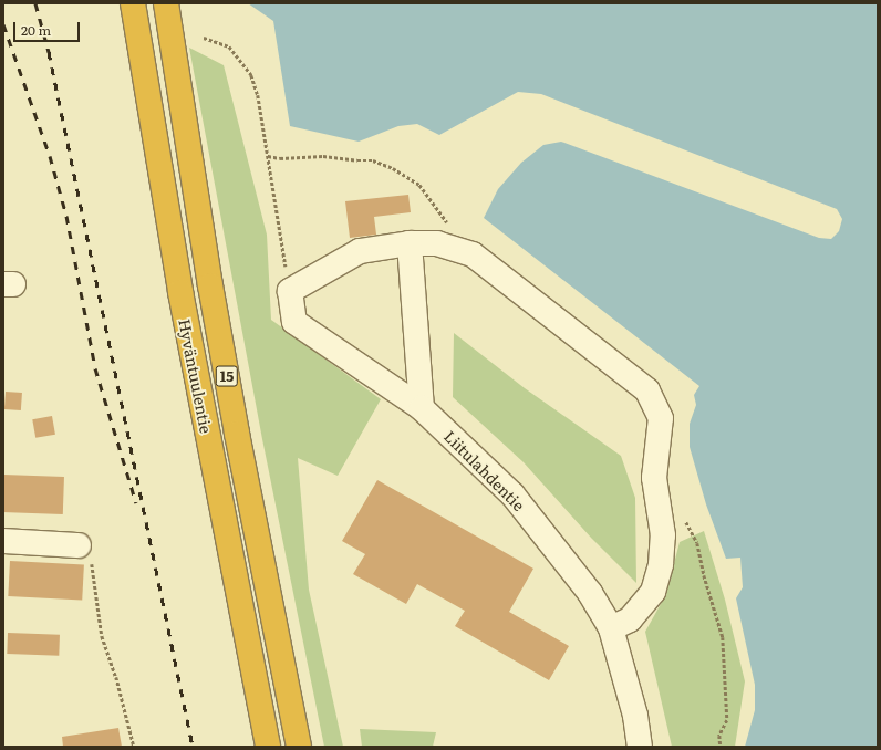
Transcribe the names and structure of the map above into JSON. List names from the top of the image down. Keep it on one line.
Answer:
{"streets":{"highway":["Hyväntuulentie","15"],"street":["Liitulahdentie"]},"scale_bar":"20 m"}
